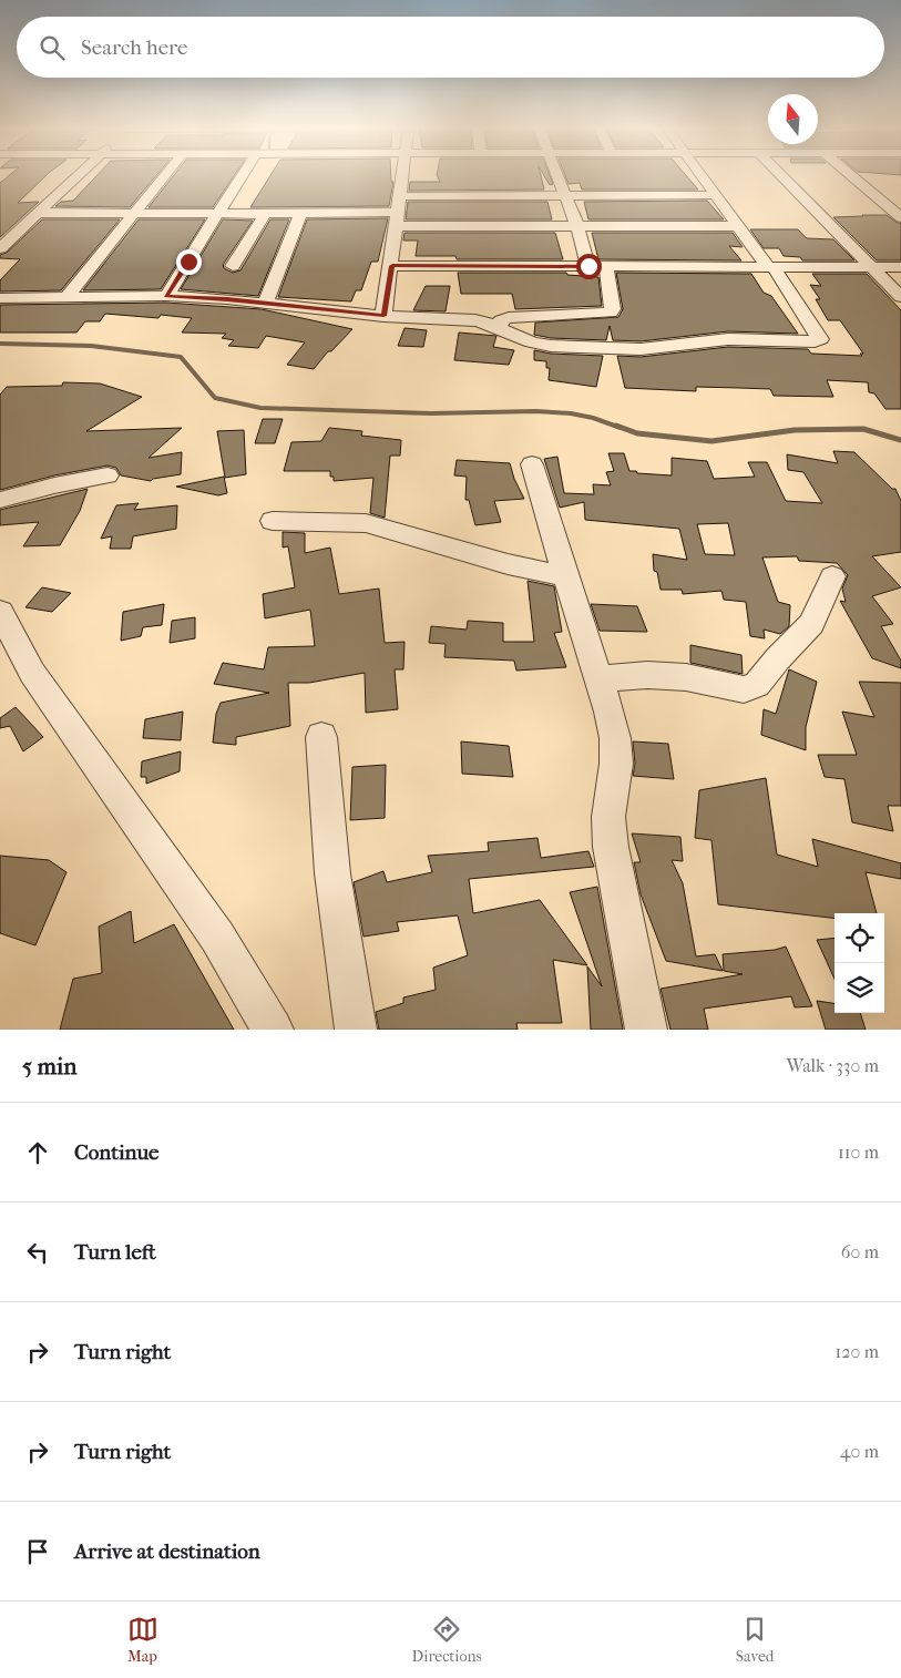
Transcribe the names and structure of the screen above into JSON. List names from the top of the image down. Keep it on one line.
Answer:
{"north":"top","page":{"search":"Search here","heading":["5 min","Walk · 330 m"],"list":[["Continue","110 m"],["Turn left","60 m"],["Turn right","120 m"],["Turn right","40 m"],"Arrive at destination"],"nav":["Map","Directions","Saved"]}}
